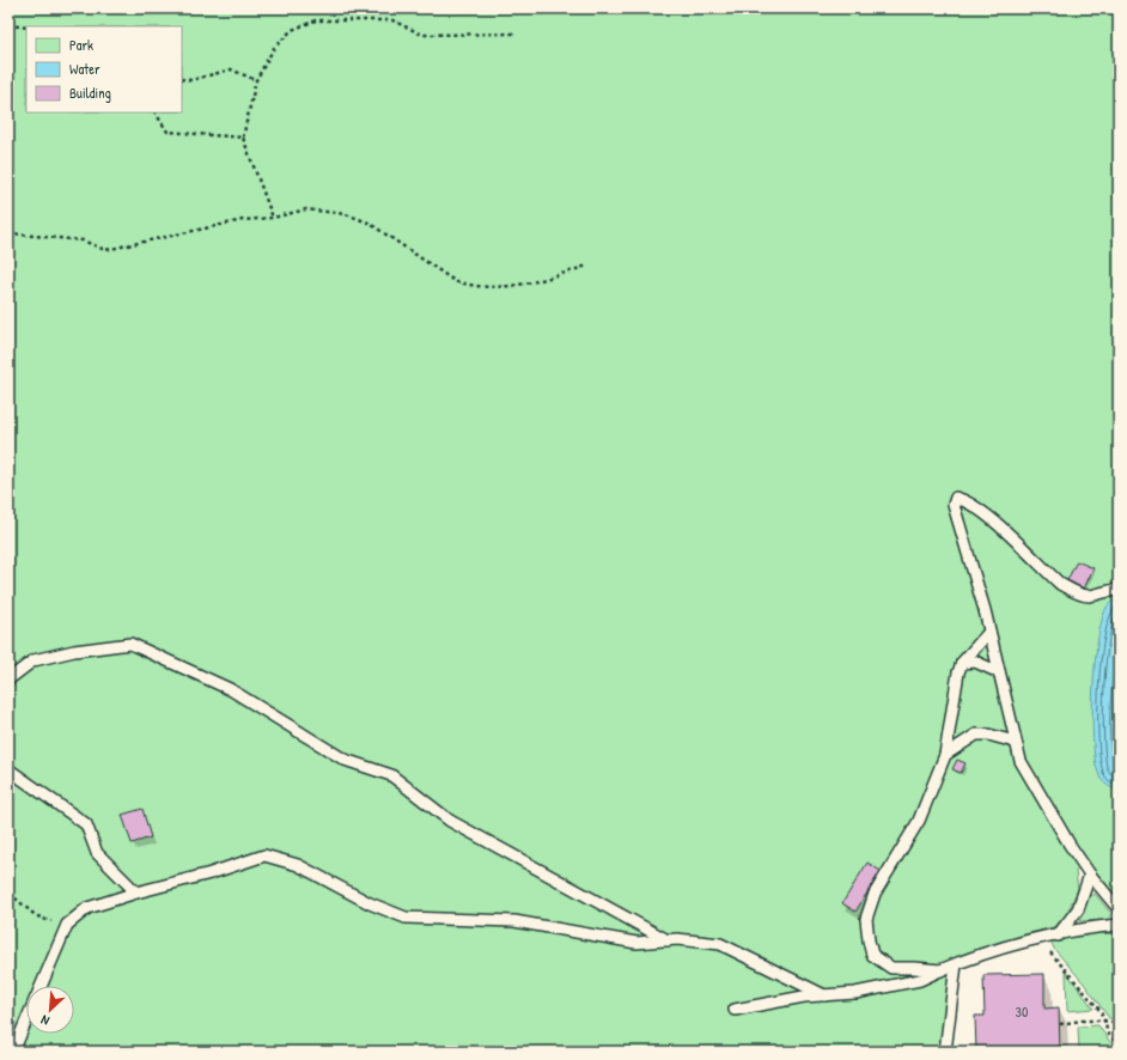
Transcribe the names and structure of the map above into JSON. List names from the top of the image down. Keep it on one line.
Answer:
{"house_numbers":["30"],"legend":["Park","Water","Building"],"north":"bottom left"}
